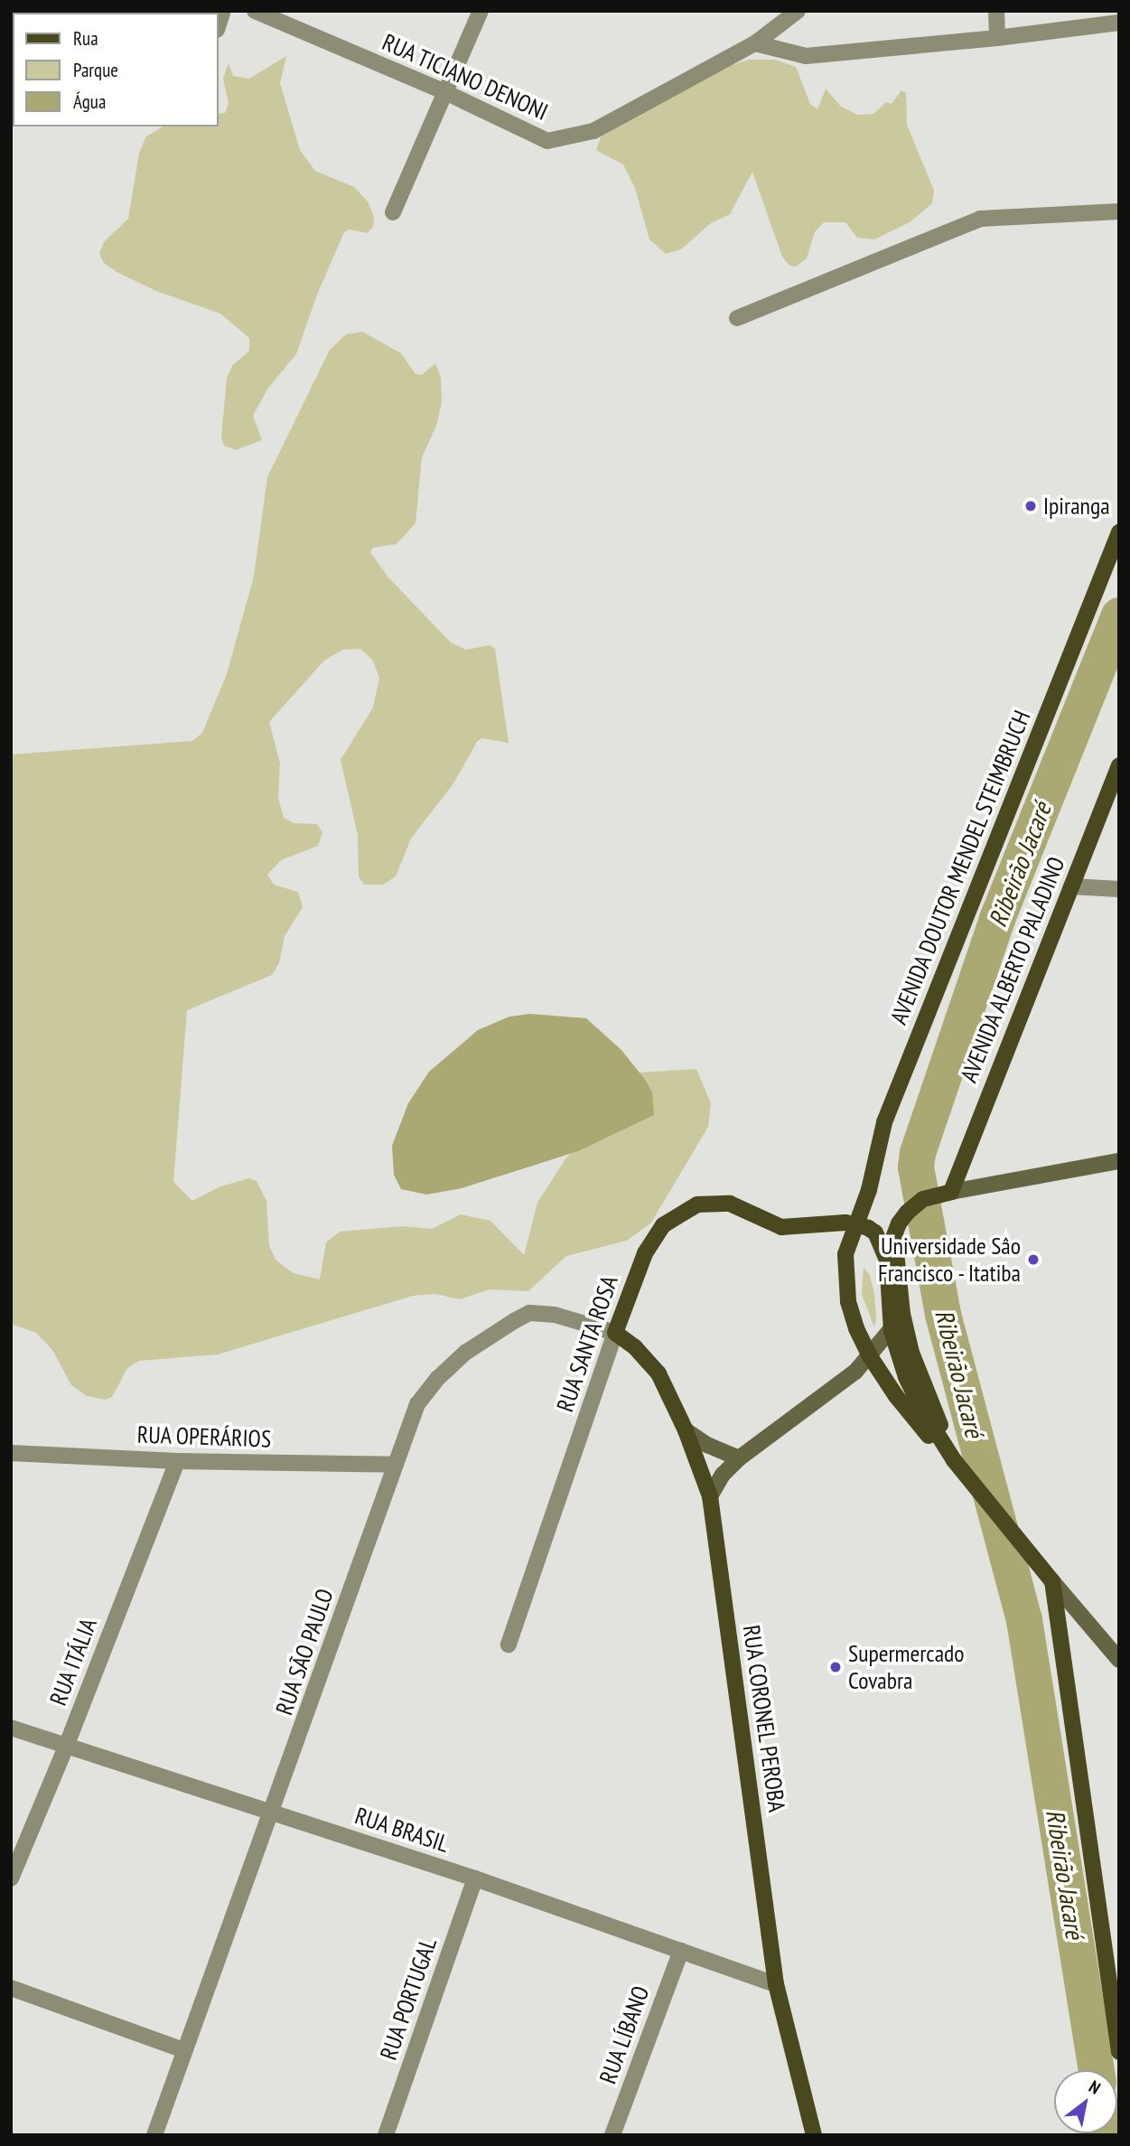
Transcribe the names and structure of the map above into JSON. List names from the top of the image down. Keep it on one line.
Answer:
{"streets":{"main road":["AVENIDA DOUTOR MENDEL STEIMBRUCH","AVENIDA ALBERTO PALADINO","RUA SANTA ROSA","RUA CORONEL PEROBA"],"street":["RUA TICIANO DENONI","RUA OPERÁRIOS","RUA SÃO PAULO","RUA ITÁLIA","RUA BRASIL","RUA PORTUGAL","RUA LÍBANO"]},"crossings":[["AVENIDA DOUTOR MENDEL STEIMBRUCH","RUA SANTA ROSA"],["RUA SANTA ROSA","RUA SÃO PAULO"],["RUA SANTA ROSA","RUA CORONEL PEROBA"],["RUA OPERÁRIOS","RUA SÃO PAULO"],["RUA OPERÁRIOS","RUA ITÁLIA"],["RUA SÃO PAULO","RUA CORONEL PEROBA"],["RUA SÃO PAULO","RUA BRASIL"],["RUA ITÁLIA","RUA BRASIL"],["RUA CORONEL PEROBA","RUA BRASIL"],["RUA BRASIL","RUA PORTUGAL"],["RUA BRASIL","RUA LÍBANO"]],"water":["Ribeirão Jacaré"],"places":["Ipiranga","Universidade Sâo Francisco - Itatiba","Supermercado Covabra"],"legend":["Rua","Parque","Água"],"north":"top right"}
